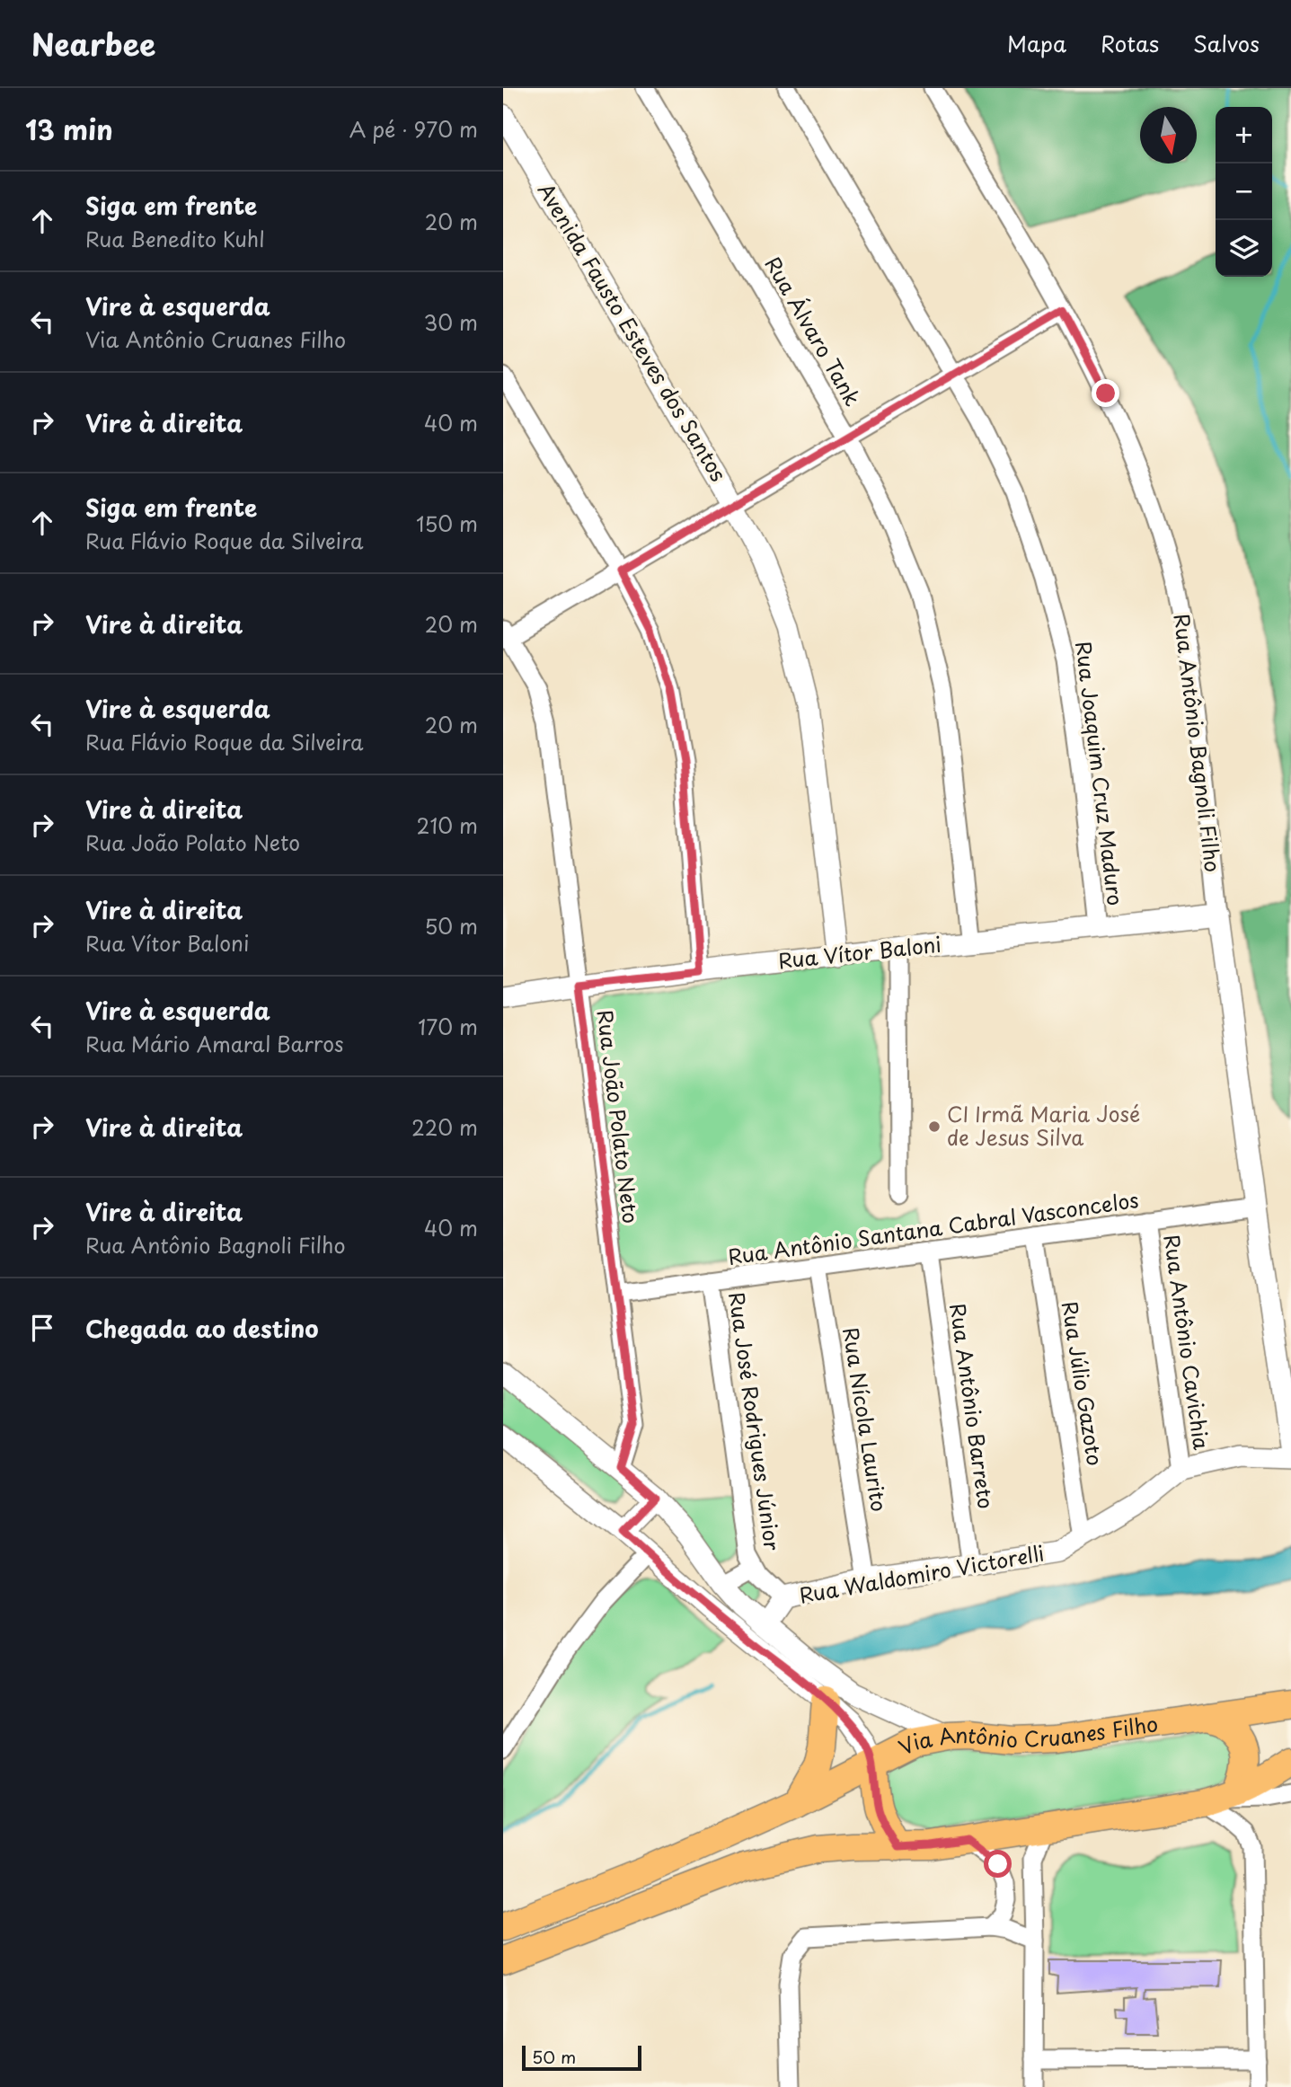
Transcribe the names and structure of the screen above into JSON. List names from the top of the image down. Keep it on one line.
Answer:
{"streets":{"main road":["Via Antônio Cruanes Filho"],"street":["Rua Álvaro Tank","Avenida Fausto Esteves dos Santos","Rua Antônio Bagnoli Filho","Rua Joaquim Cruz Maduro","Rua Vítor Baloni","Rua João Polato Neto","Rua Antônio Santana Cabral Vasconcelos","Rua Antônio Cavichia","Rua Júlio Gazoto","Rua Antônio Barreto","Rua Nícola Laurito","Rua José Rodrigues Júnior","Rua Waldomiro Victorelli"]},"crossings":[["Rua Álvaro Tank","Rua Vítor Baloni"],["Avenida Fausto Esteves dos Santos","Rua Vítor Baloni"],["Rua Antônio Bagnoli Filho","Rua Vítor Baloni"],["Rua Antônio Bagnoli Filho","Rua Antônio Santana Cabral Vasconcelos"],["Rua Joaquim Cruz Maduro","Rua Vítor Baloni"],["Rua Vítor Baloni","Rua João Polato Neto"],["Rua João Polato Neto","Rua Antônio Santana Cabral Vasconcelos"],["Rua Antônio Santana Cabral Vasconcelos","Rua Antônio Cavichia"],["Rua Antônio Santana Cabral Vasconcelos","Rua Júlio Gazoto"],["Rua Antônio Santana Cabral Vasconcelos","Rua Antônio Barreto"],["Rua Antônio Santana Cabral Vasconcelos","Rua Nícola Laurito"],["Rua Antônio Santana Cabral Vasconcelos","Rua José Rodrigues Júnior"],["Rua Antônio Cavichia","Rua Waldomiro Victorelli"],["Rua Júlio Gazoto","Rua Waldomiro Victorelli"],["Rua Antônio Barreto","Rua Waldomiro Victorelli"],["Rua Nícola Laurito","Rua Waldomiro Victorelli"],["Rua José Rodrigues Júnior","Rua Waldomiro Victorelli"]],"places":["CI Irmã Maria José de Jesus Silva"],"scale_bar":"50 m","north":"bottom","page":{"header":"Nearbee","nav":["Mapa","Rotas","Salvos"],"heading":["13 min","A pé · 970 m"],"map_buttons":["+","−"],"list":[["Siga em frente","Rua Benedito Kuhl","20 m"],["Vire à esquerda","Via Antônio Cruanes Filho","30 m"],["Vire à direita","40 m"],["Siga em frente","Rua Flávio Roque da Silveira","150 m"],["Vire à direita","20 m"],["Vire à esquerda","Rua Flávio Roque da Silveira","20 m"],["Vire à direita","Rua João Polato Neto","210 m"],["Vire à direita","Rua Vítor Baloni","50 m"],["Vire à esquerda","Rua Mário Amaral Barros","170 m"],["Vire à direita","220 m"],["Vire à direita","Rua Antônio Bagnoli Filho","40 m"],"Chegada ao destino"],"scale":"50 m"}}
